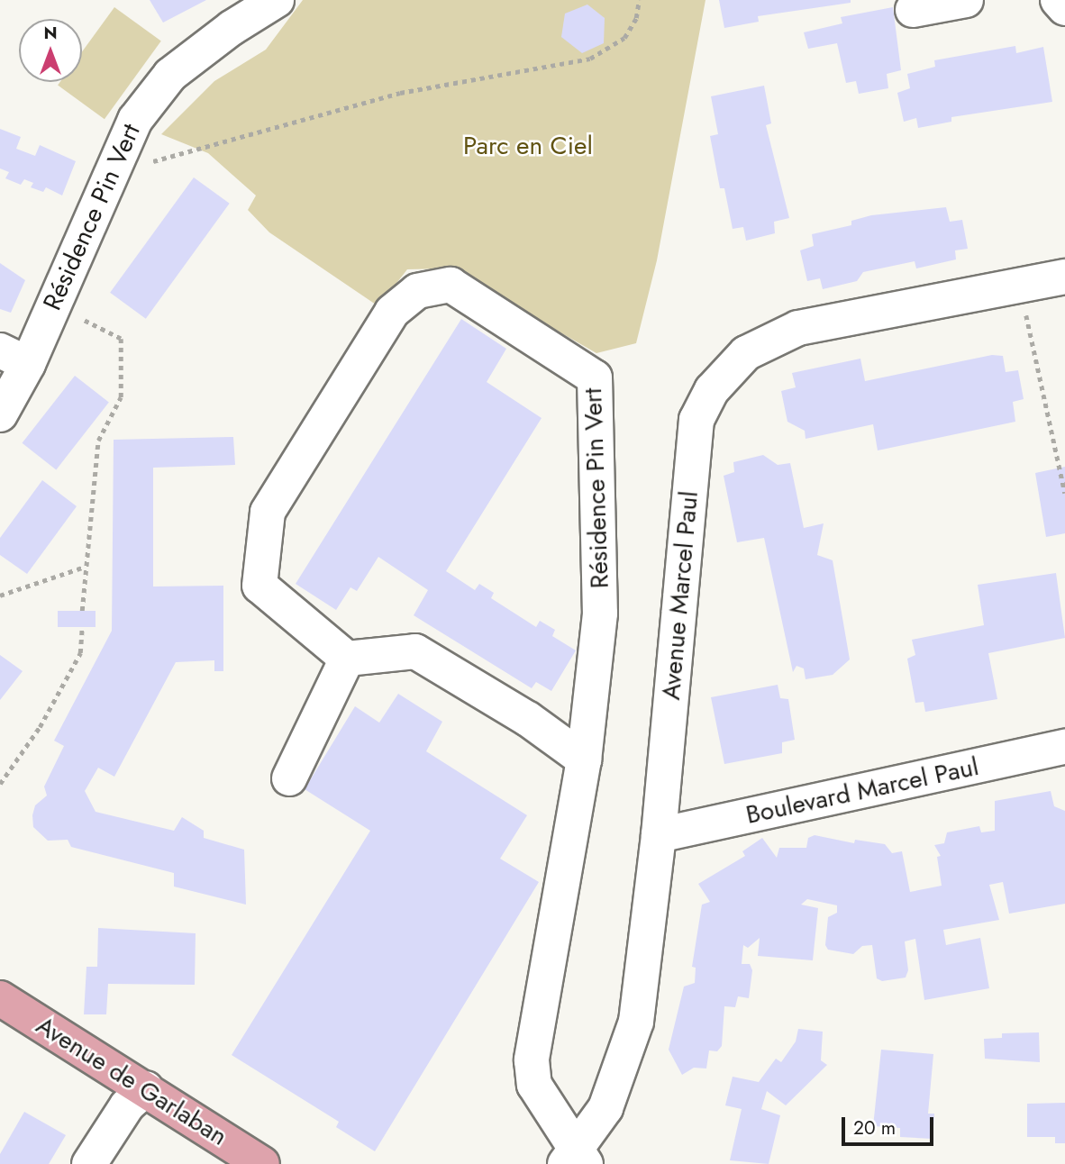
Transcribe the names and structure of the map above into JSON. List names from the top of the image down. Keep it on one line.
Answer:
{"streets":{"main road":["Avenue de Garlaban"],"street":["Résidence Pin Vert","Avenue Marcel Paul","Boulevard Marcel Paul"]},"crossings":[["Résidence Pin Vert","Avenue Marcel Paul"],["Avenue Marcel Paul","Boulevard Marcel Paul"]],"parks":["Parc en Ciel"],"scale_bar":"20 m","north":"top"}
